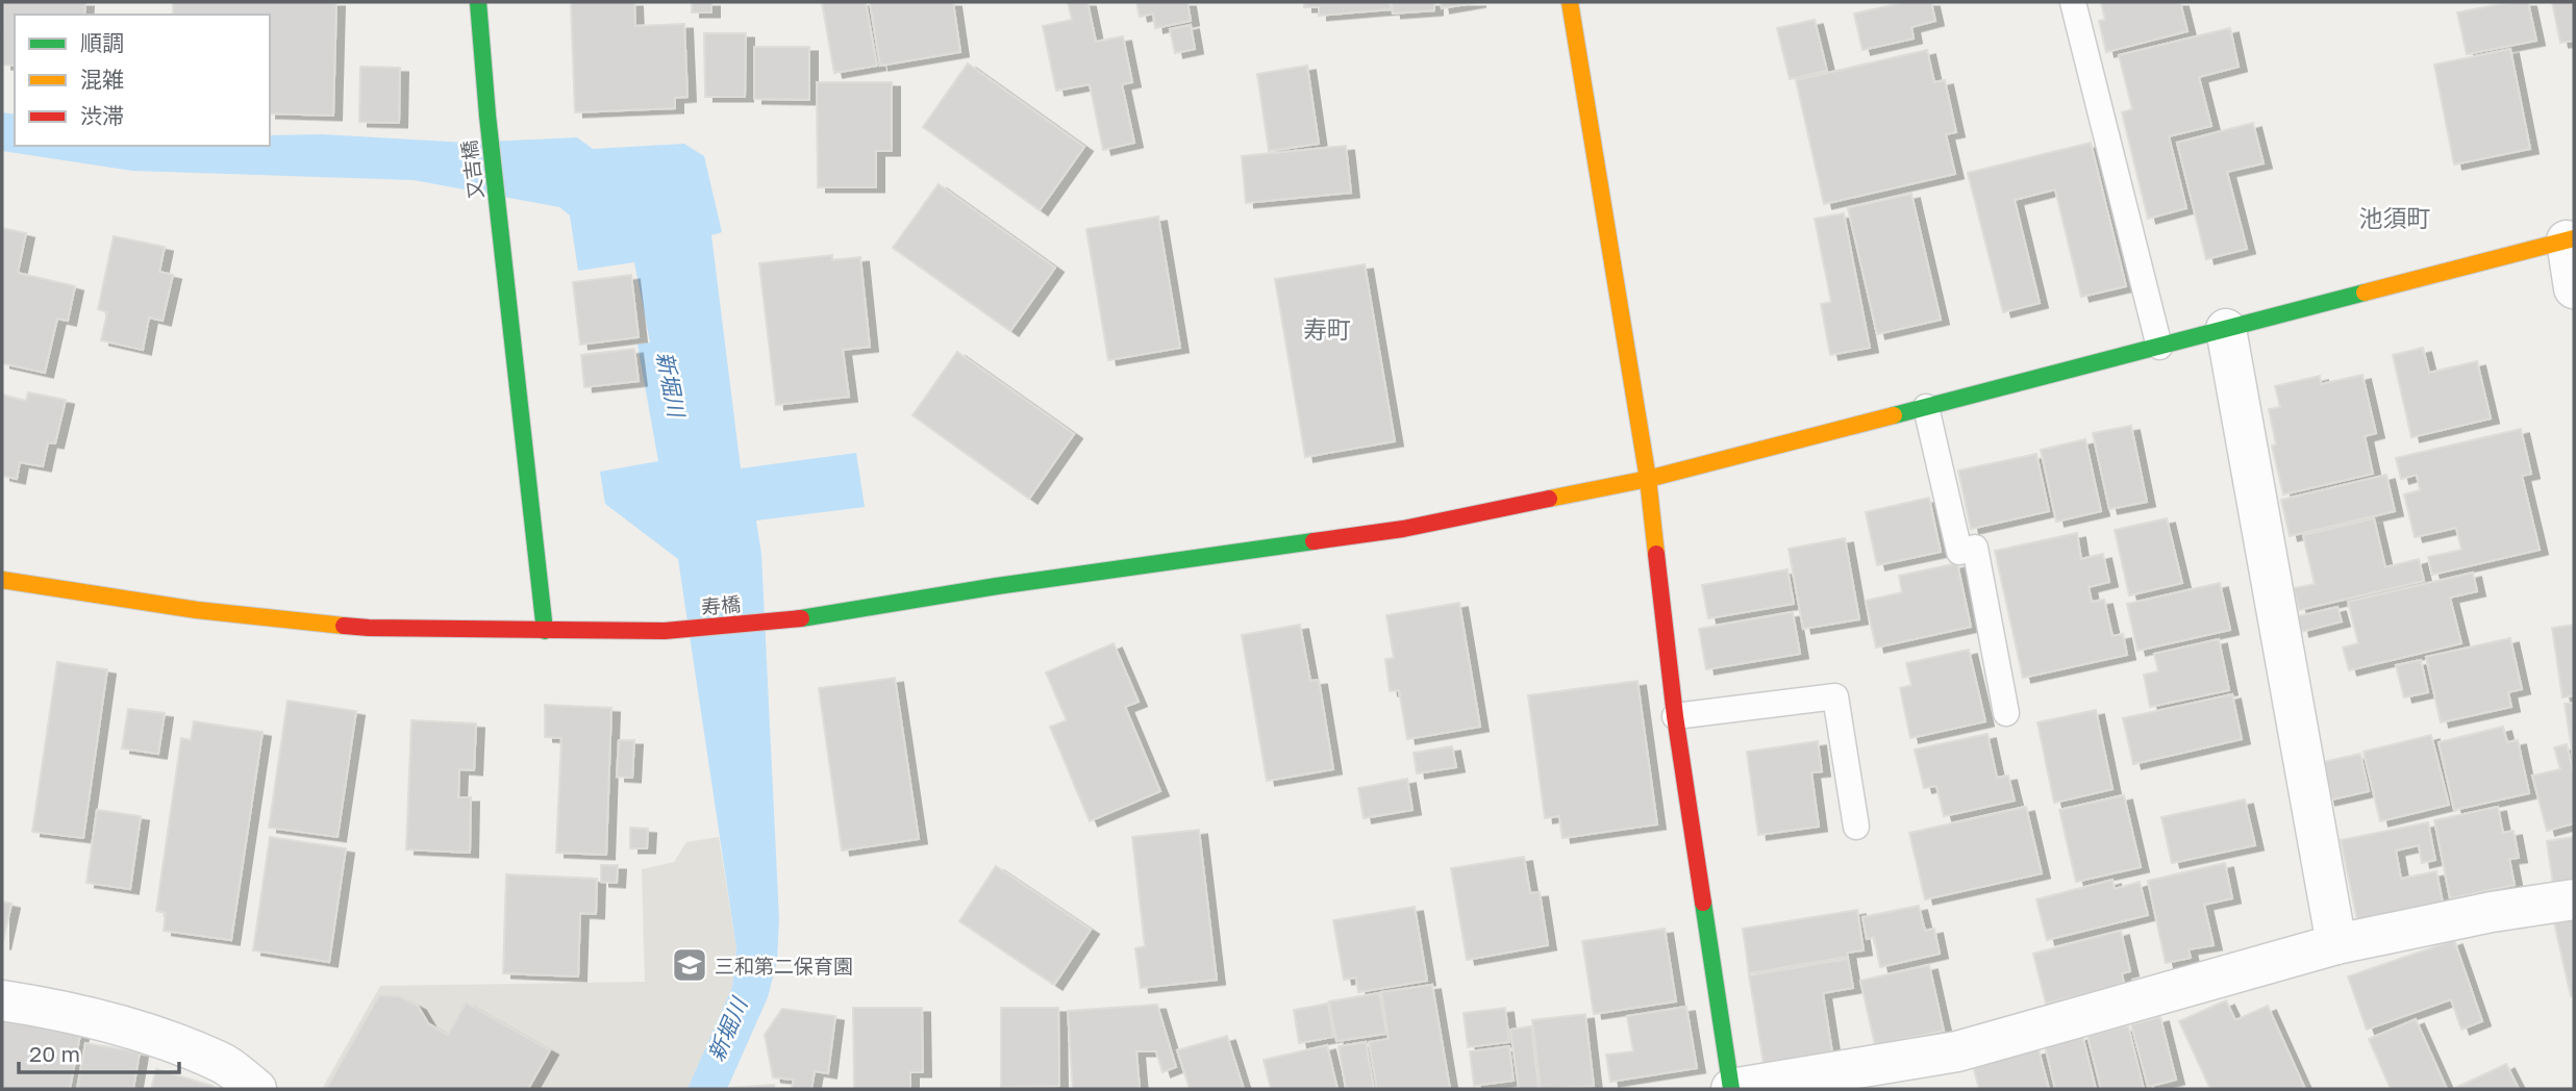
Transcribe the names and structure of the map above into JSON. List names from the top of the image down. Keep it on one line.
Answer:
{"streets":{"street":["又吉橋","寿橋"]},"crossings":[["又吉橋","寿橋"]],"districts":["池須町","寿町"],"water":["新堀川"],"places":{"school or university":["三和第二保育園"]},"legend":["順調","混雑","渋滞"],"scale_bar":"20 m"}
